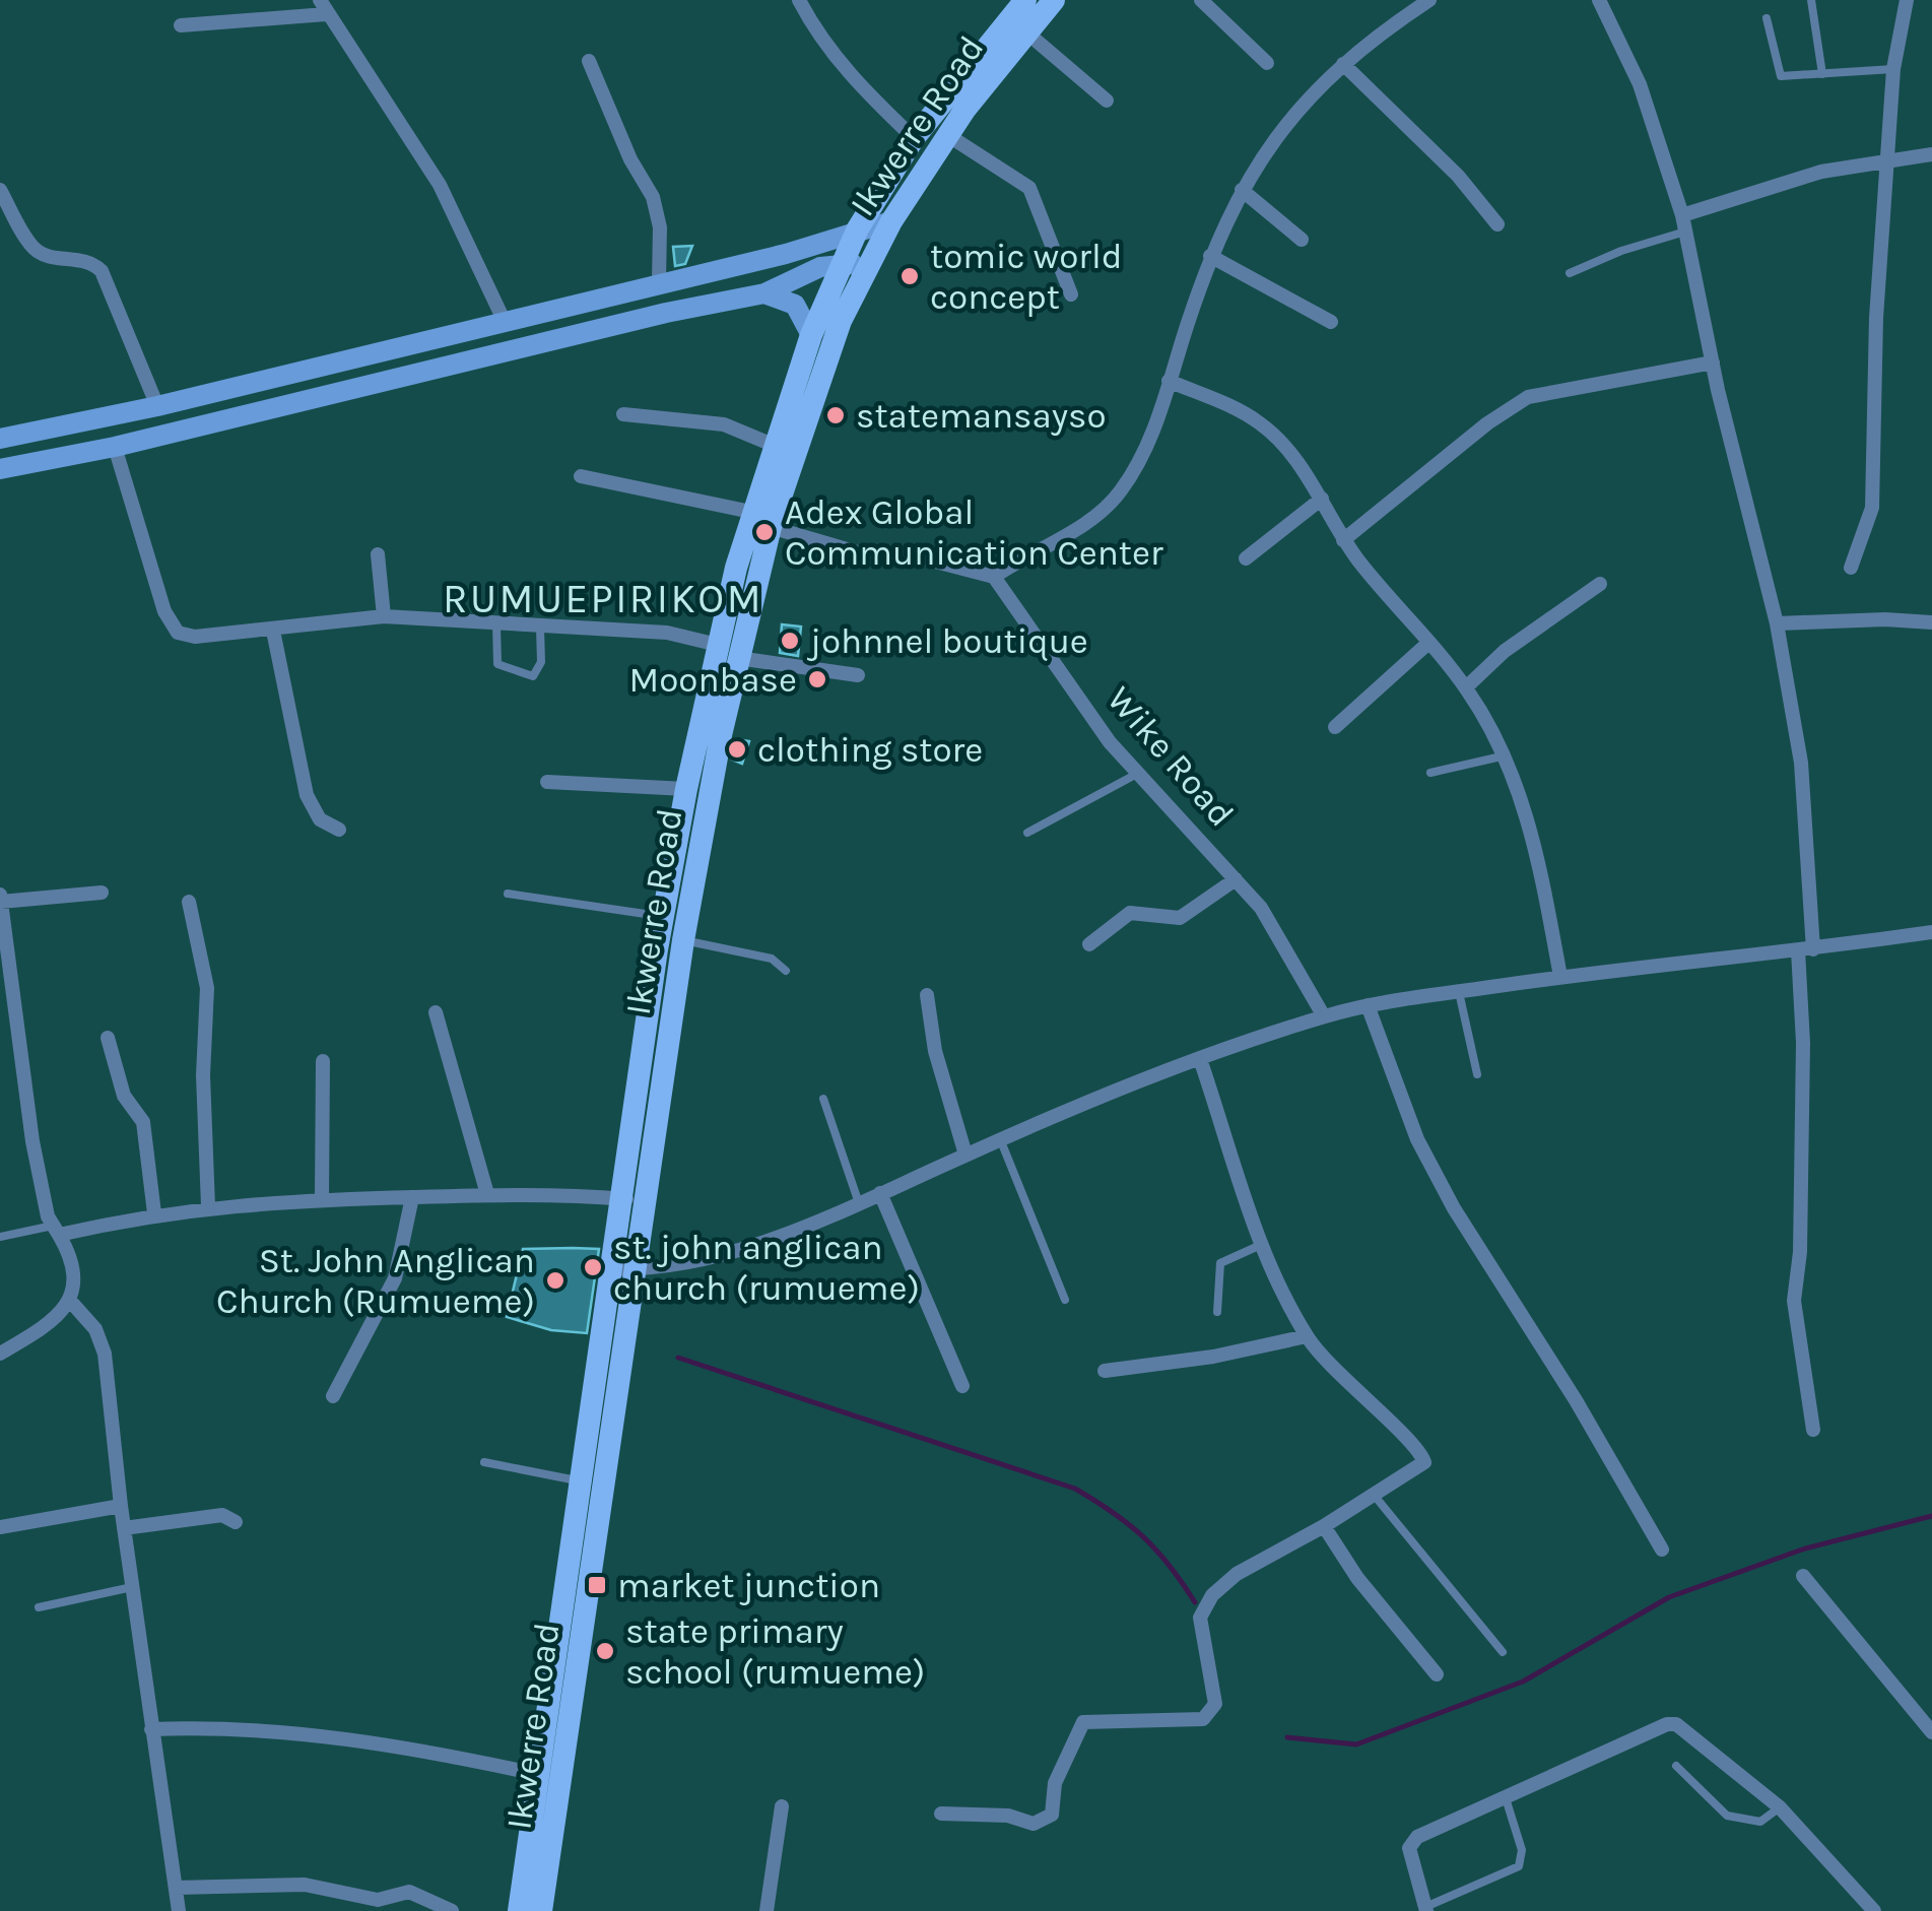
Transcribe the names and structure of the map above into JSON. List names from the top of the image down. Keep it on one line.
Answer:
{"streets":{"main road":["Ikwerre Road"],"street":["Wike Road"]},"districts":["RUMUEPIRIKOM"],"places":{"other":["tomic world concept","statemansayso","Adex Global Communication Center","johnnel boutique","Moonbase","clothing store","st. john anglican church (rumueme)","St. John Anglican Church (Rumueme)","state primary school (rumueme)"],"transit":["market junction"]}}
